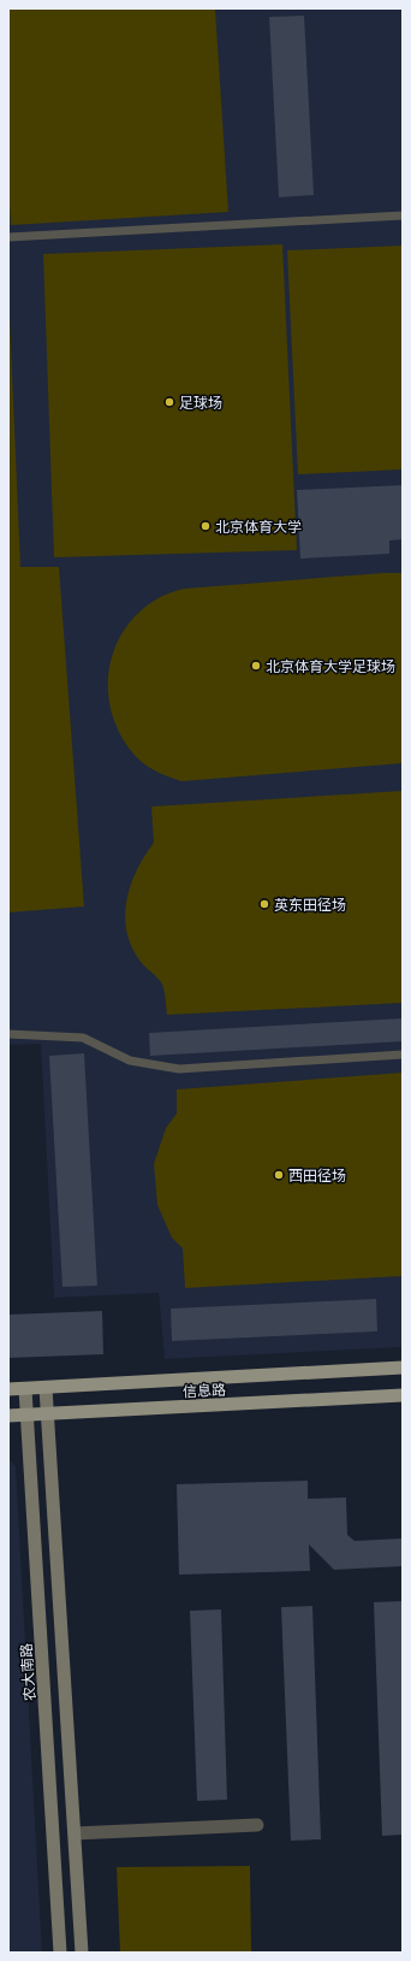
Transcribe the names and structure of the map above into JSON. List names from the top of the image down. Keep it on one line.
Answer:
{"streets":{"main road":["信息路","农大南路"]},"crossings":[["信息路","农大南路"]],"places":["足球场","北京体育大学","北京体育大学足球场","英东田径场","西田径场"]}
